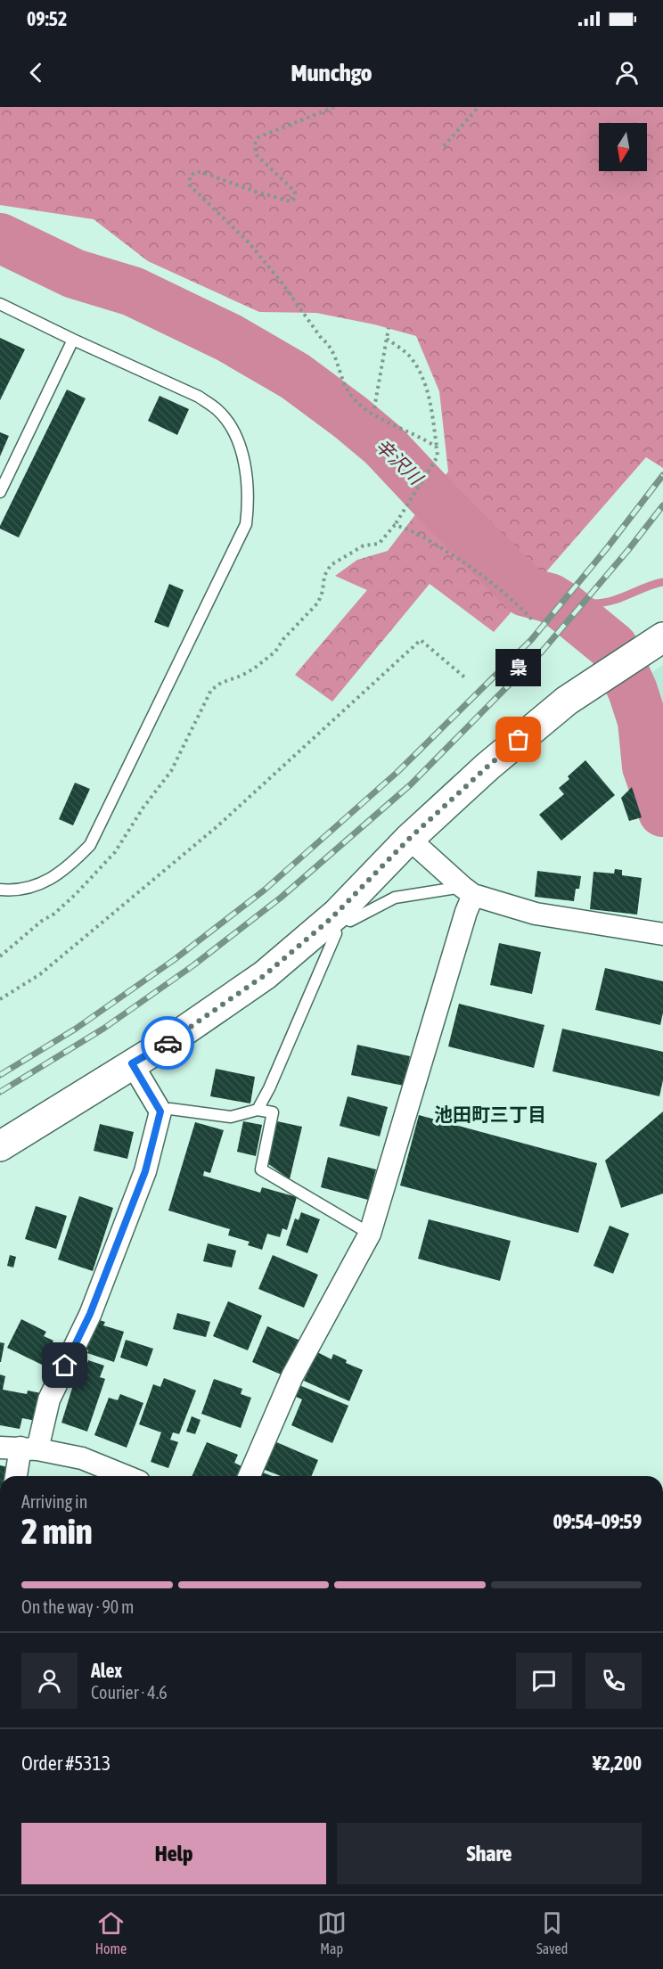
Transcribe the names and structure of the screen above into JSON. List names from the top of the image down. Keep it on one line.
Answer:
{"districts":["池田町三丁目"],"water":["辛沢川"],"places":["梟"],"north":"bottom","page":{"status":"09:52","header":"Munchgo","bubble":"梟","heading":["2 min","Arriving in","09:54–09:59"],"panel":["Alex","Courier · 4.6","Order #5313","¥2,200"],"bar":"On the way · 90 m","buttons":["Help","Share"],"tabs":["Home","Map","Saved"]}}
